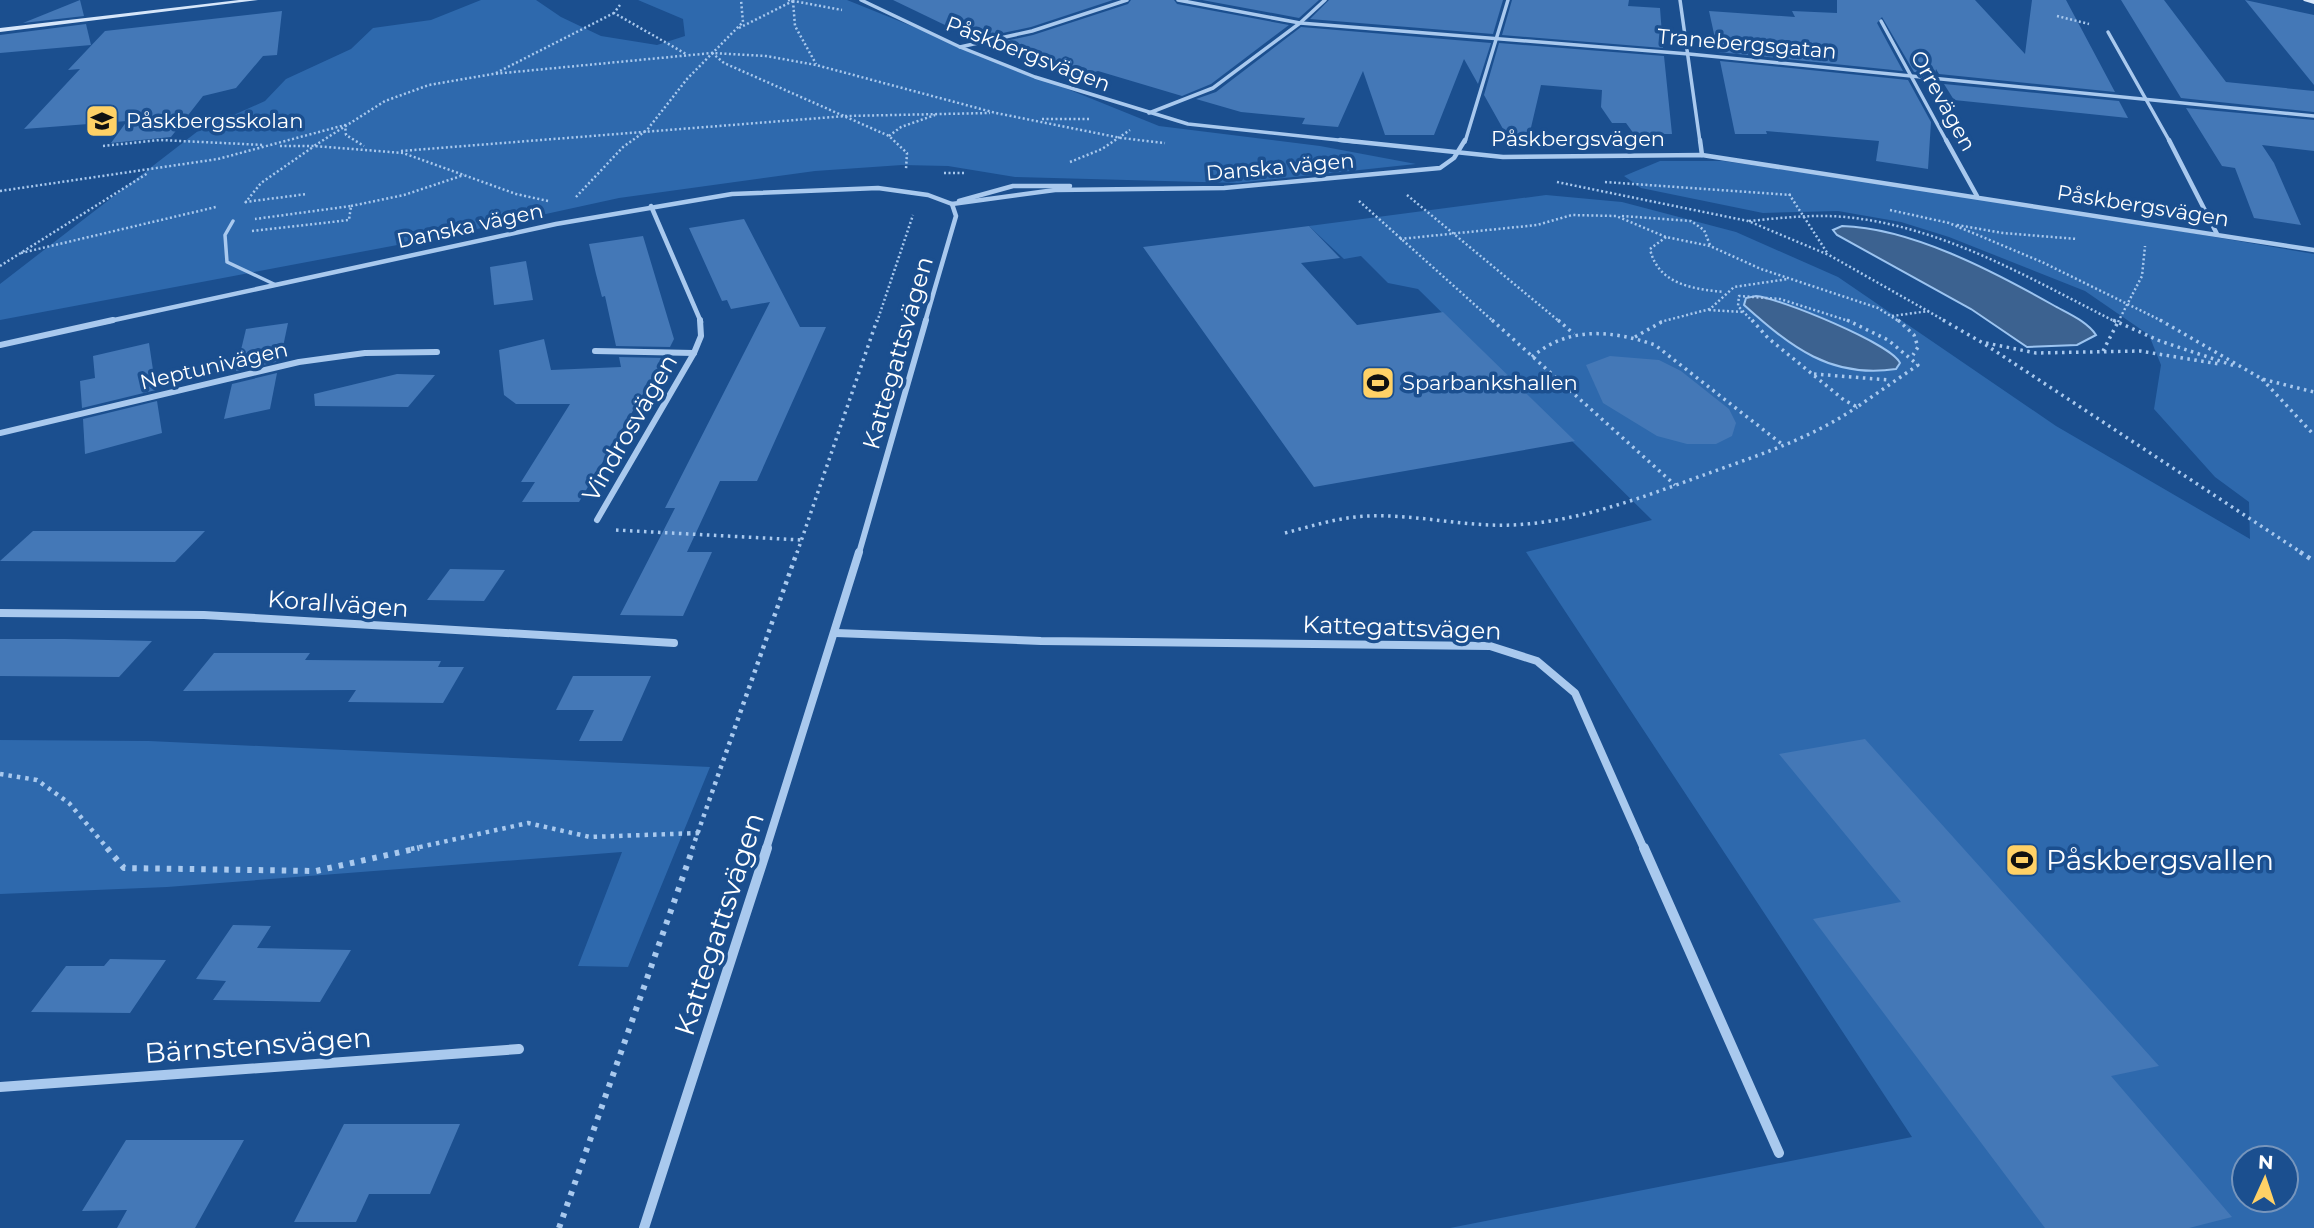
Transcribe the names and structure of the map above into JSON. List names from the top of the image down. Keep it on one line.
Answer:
{"streets":{"street":["Tranebergsgatan","Påskbergsvägen","Orrevägen","Danska vägen","Kattegattsvägen","Neptunivägen","Vindrosvägen","Korallvägen","Bärnstensvägen"]},"crossings":[["Tranebergsgatan","Orrevägen"],["Påskbergsvägen","Orrevägen"],["Påskbergsvägen","Danska vägen"],["Danska vägen","Kattegattsvägen"],["Danska vägen","Vindrosvägen"]],"places":{"school or university":["Påskbergsskolan"],"sports":["Sparbankshallen","Påskbergsvallen"]},"north":"top"}
